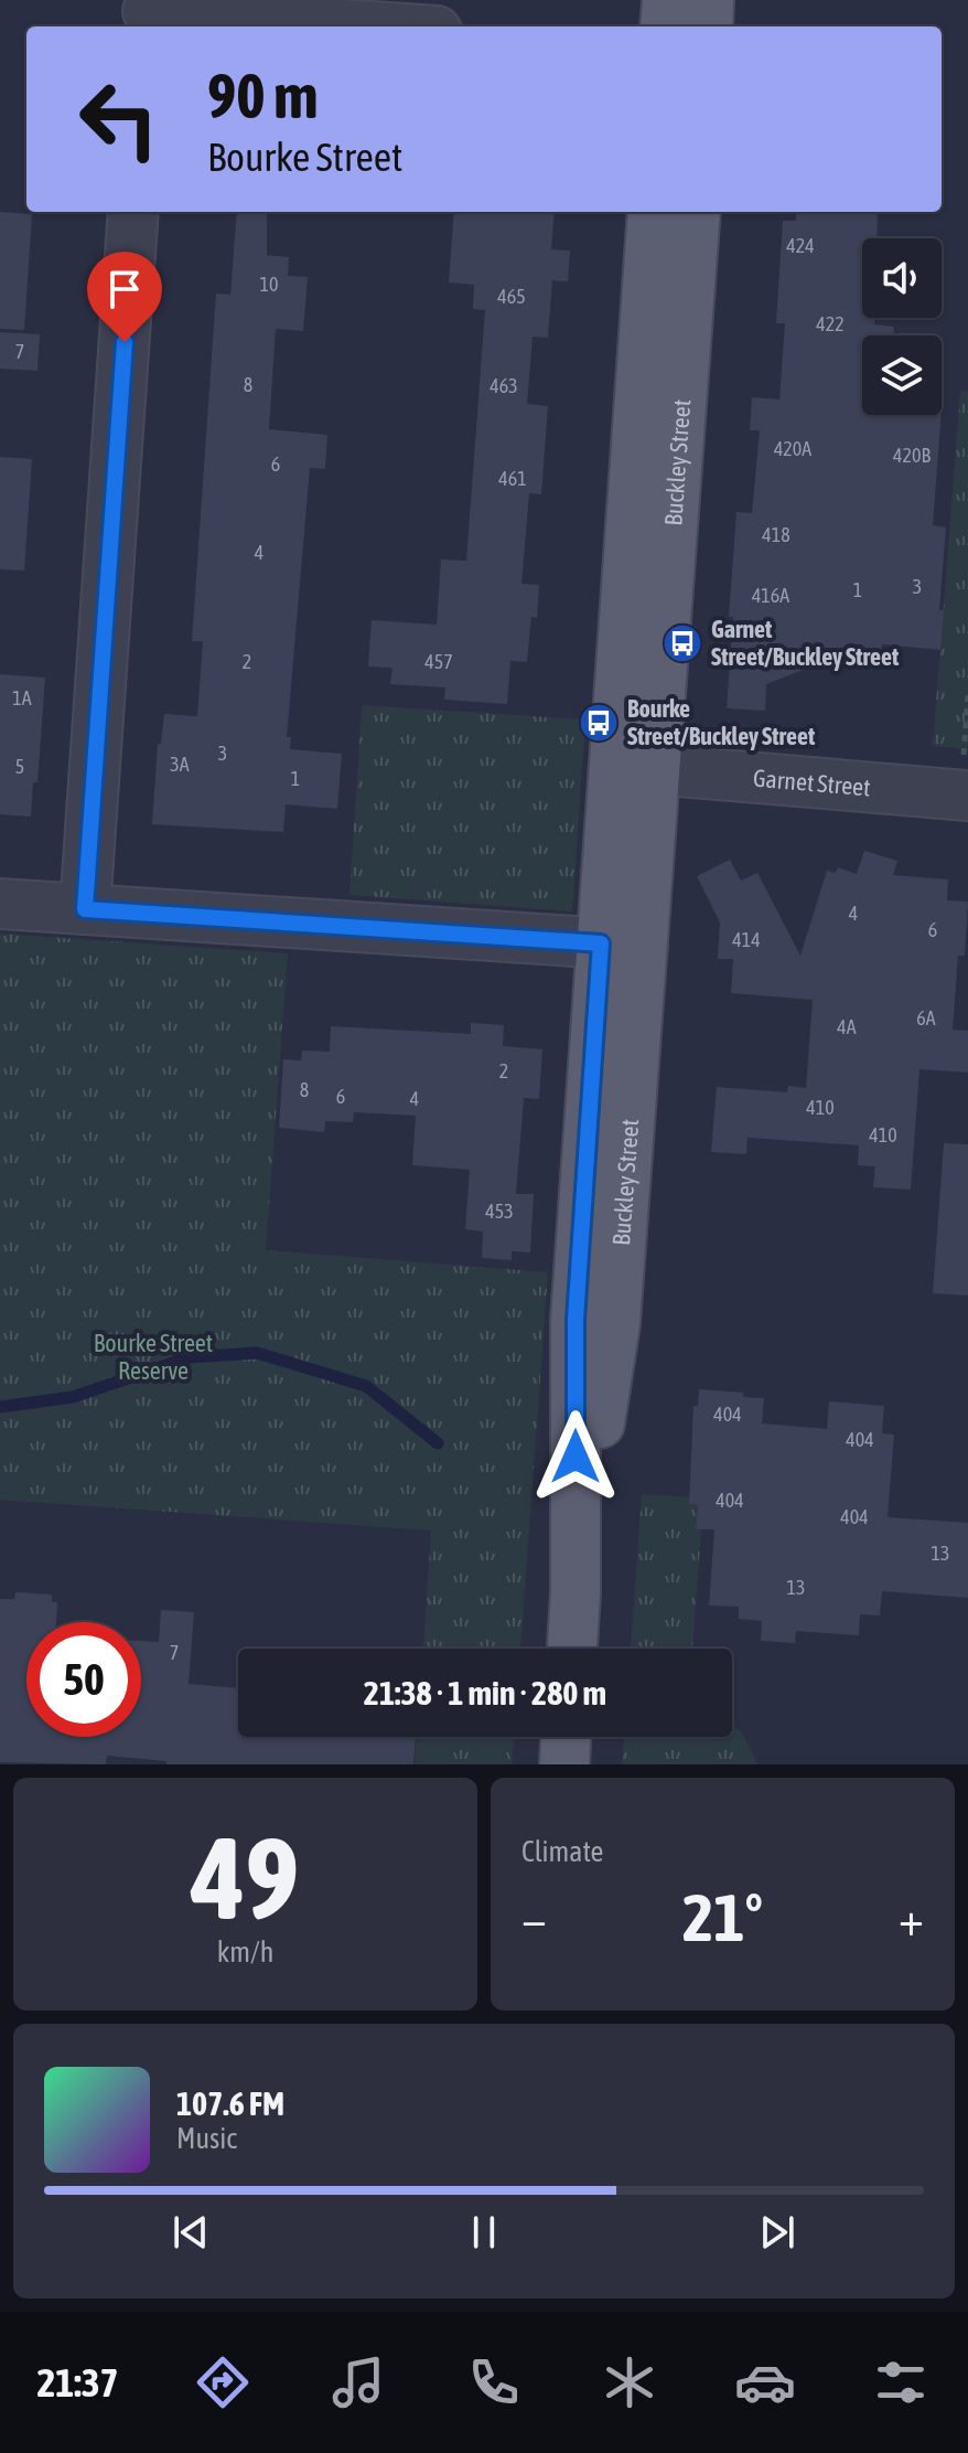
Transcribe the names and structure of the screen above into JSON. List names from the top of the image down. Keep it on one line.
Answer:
{"streets":{"main road":["Buckley Street"],"street":["Garnet Street"]},"crossings":[["Buckley Street","Garnet Street"]],"parks":["Bourke Street Reserve"],"places":{"bus stop":["Garnet Street/Buckley Street","Bourke Street/Buckley Street"]},"house_numbers":["424","10","465","422","7","8","463","420A","420B","6","461","418","4","3","1","416A","2","457","1A","3","3A","5","1","4","6","414","6A","4A","2","8","6","4","410","410","453","404","404","404","404","13","13","7"],"page":{"turn":["90 m","Bourke Street"],"limit":"50","trip":"21:38 · 1 min · 280 m","tile":[["49","km/h"],"Climate"],"heat":["−","21°","+"],"song":["107.6 FM","Music"],"tabs":"21:37"}}
